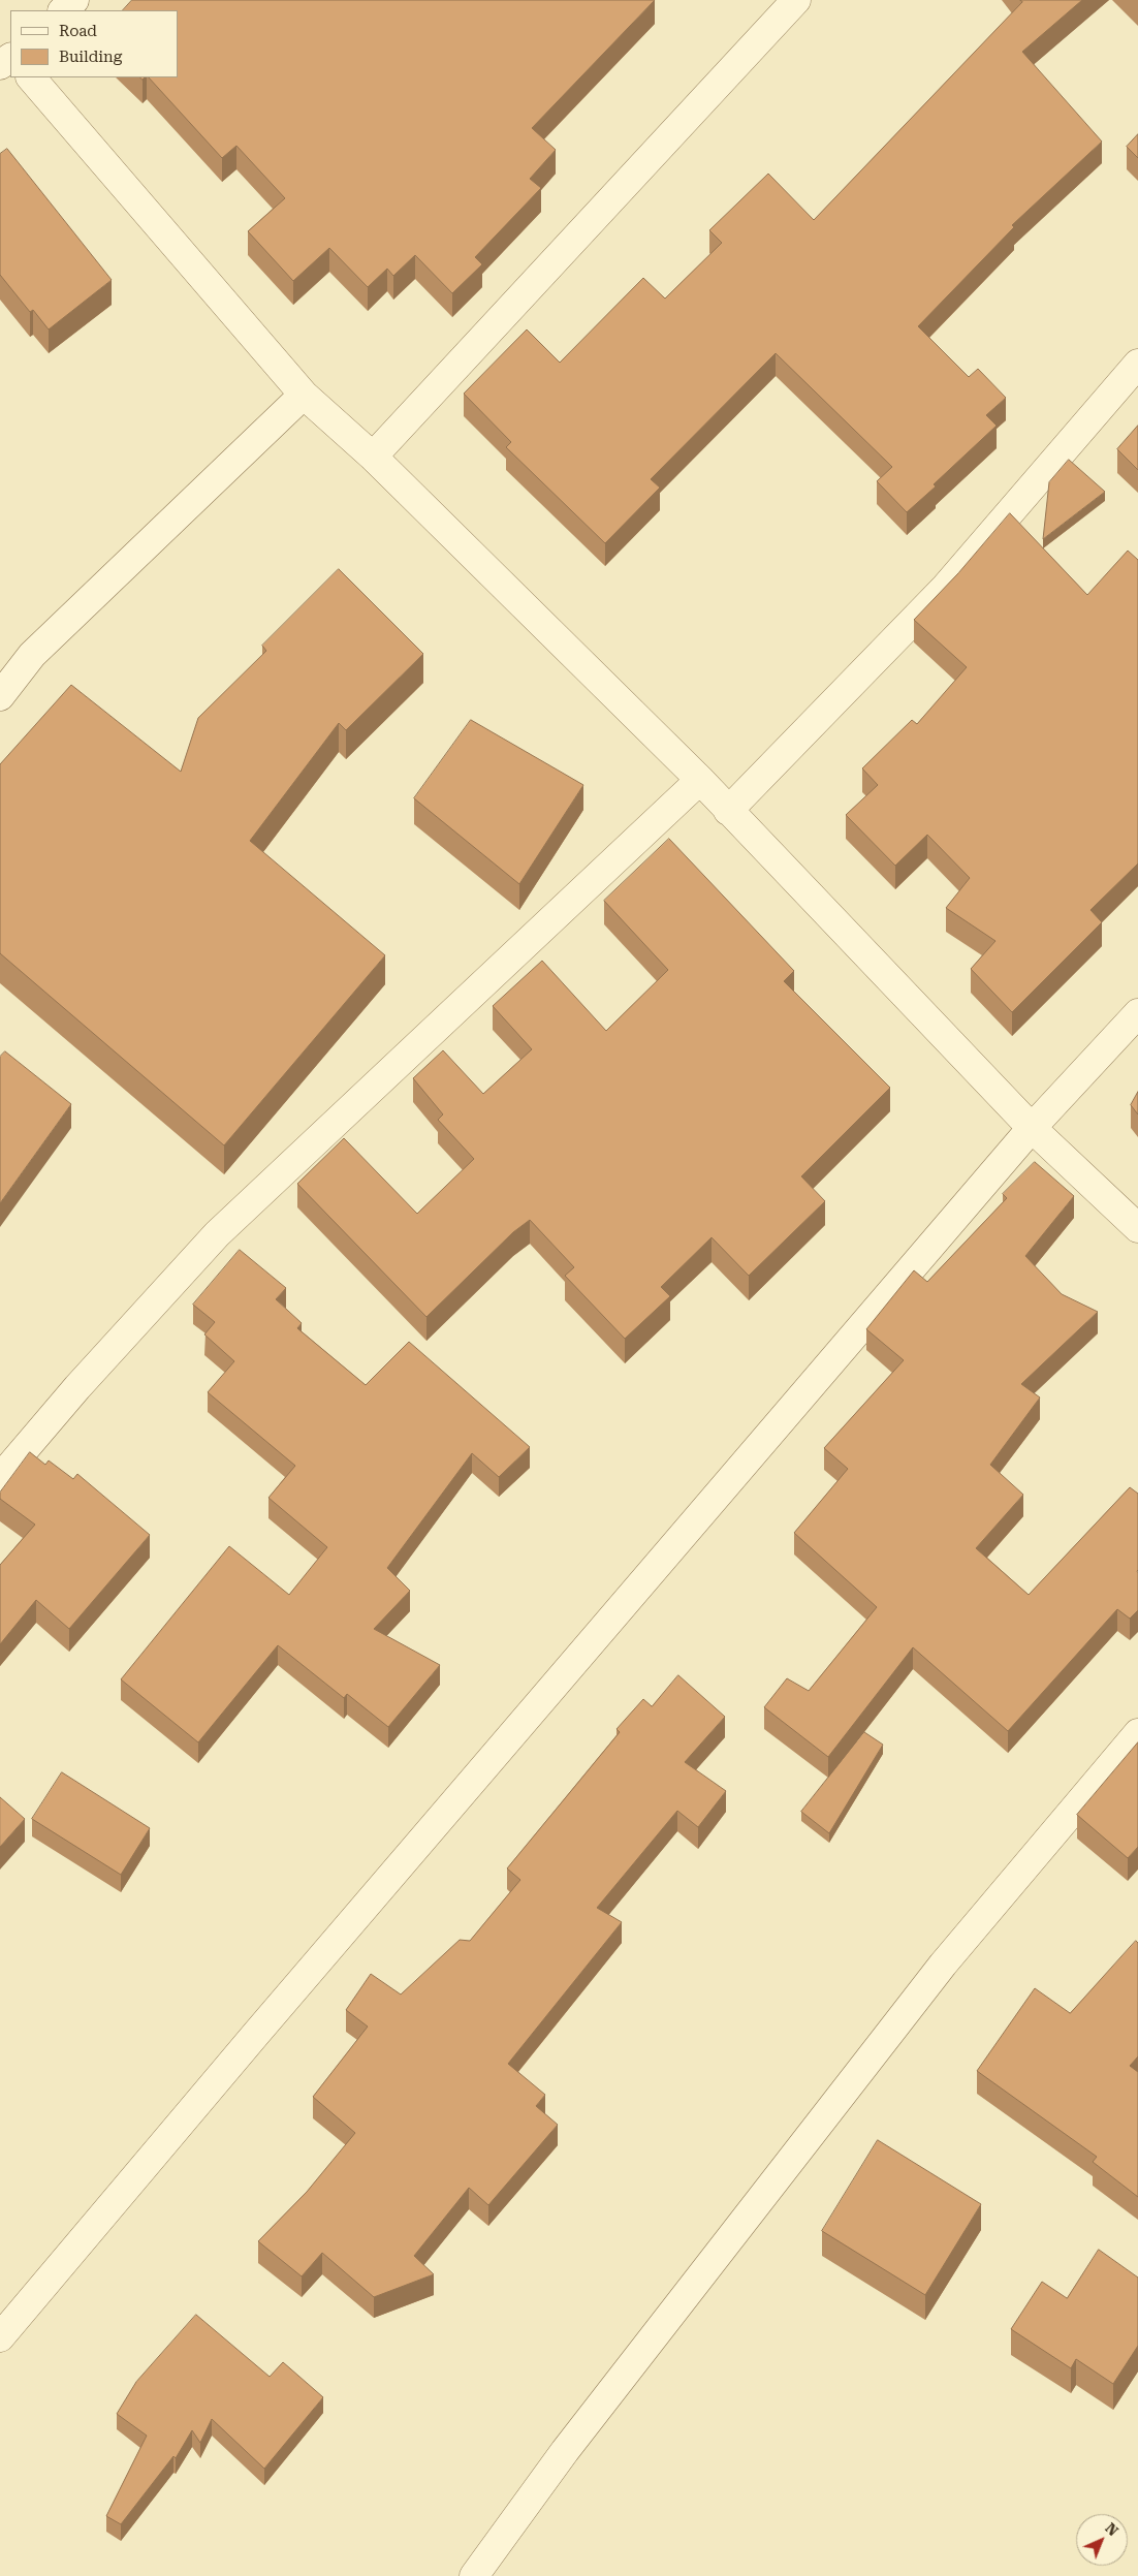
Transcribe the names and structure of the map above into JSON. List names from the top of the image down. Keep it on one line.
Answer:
{"legend":["Road","Building"],"north":"top right"}
